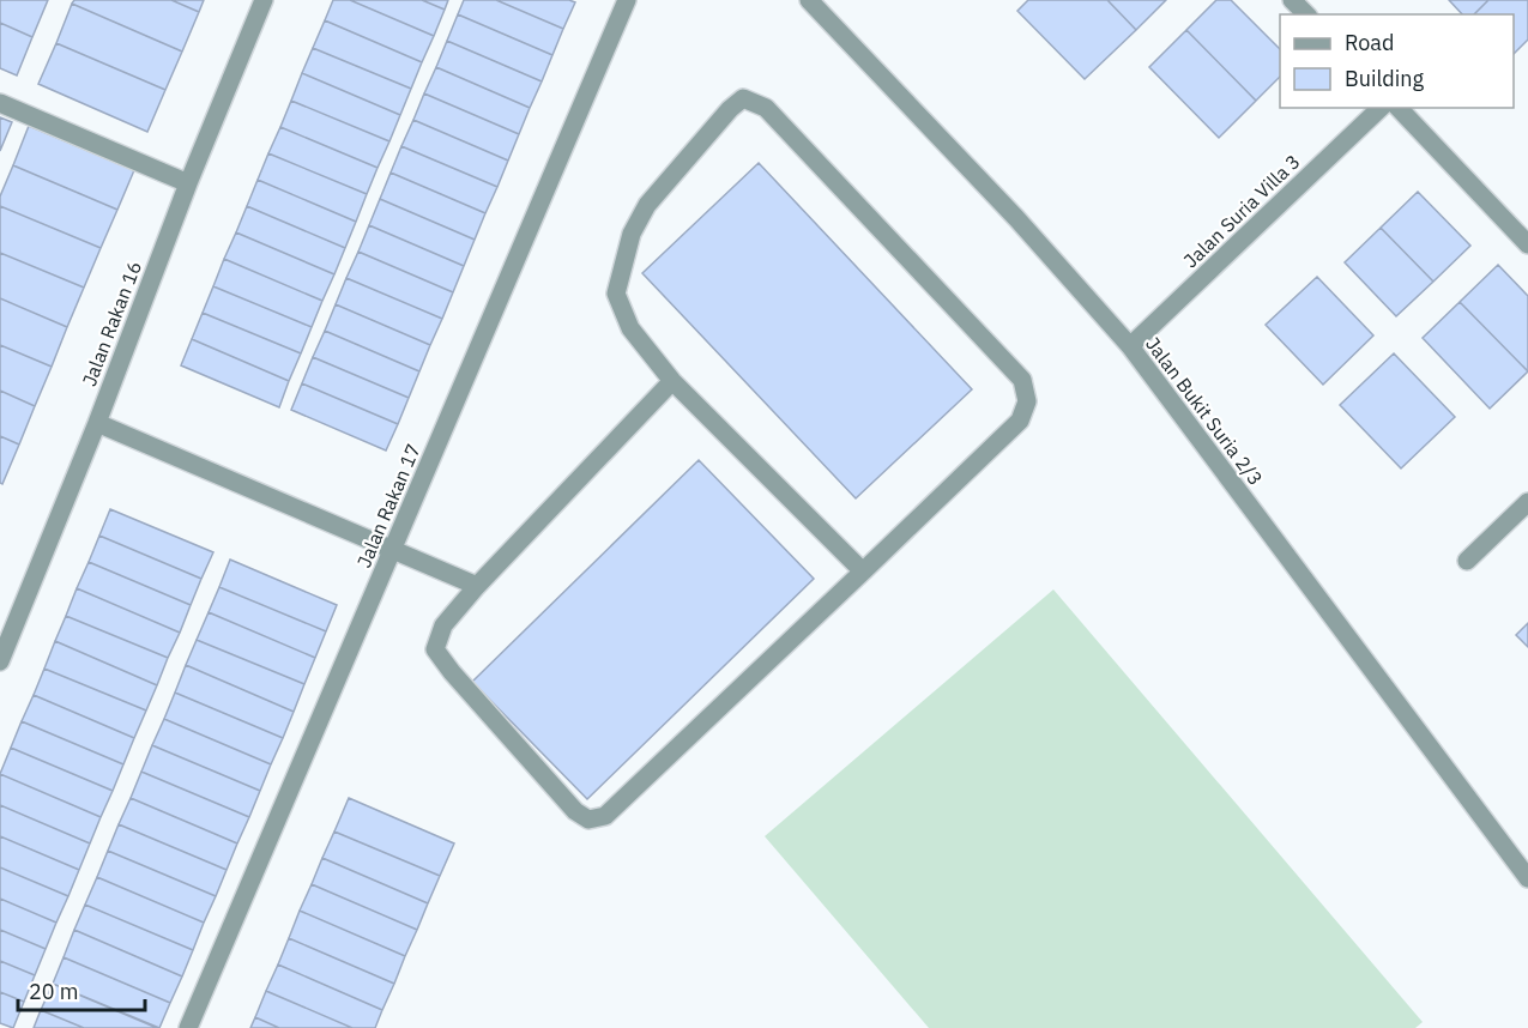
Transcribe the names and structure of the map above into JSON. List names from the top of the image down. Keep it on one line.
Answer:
{"streets":{"street":["Jalan Suria Villa 3","Jalan Rakan 16","Jalan Bukit Suria 2/3","Jalan Rakan 17"]},"crossings":[["Jalan Suria Villa 3","Jalan Bukit Suria 2/3"]],"legend":["Road","Building"],"scale_bar":"20 m"}
